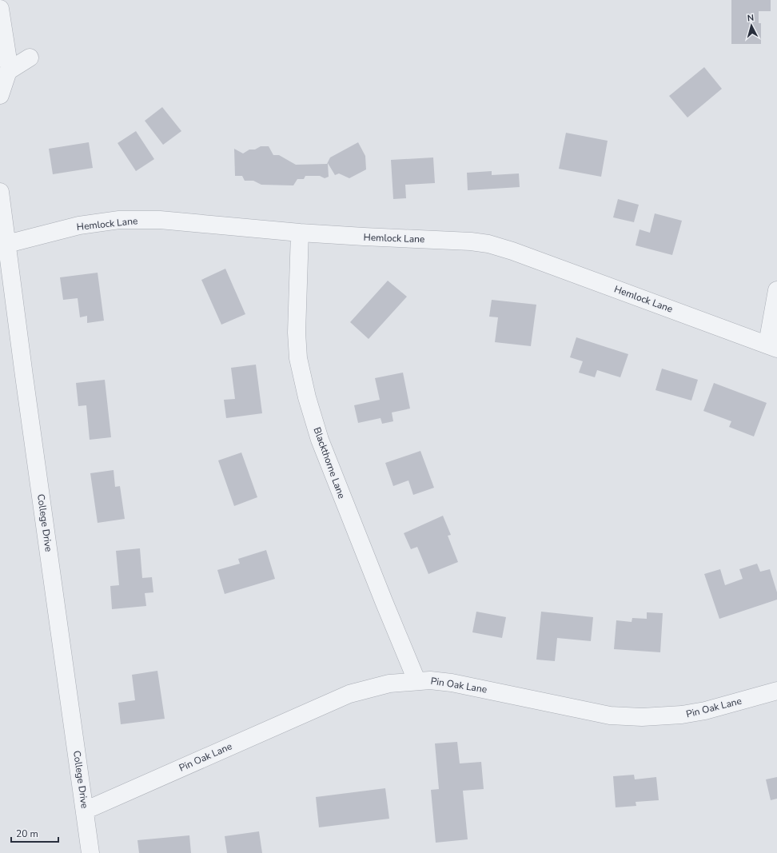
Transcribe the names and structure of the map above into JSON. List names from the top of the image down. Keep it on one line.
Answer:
{"streets":{"street":["Hemlock Lane","Blackthorne Lane","College Drive","Pin Oak Lane"]},"crossings":[["Hemlock Lane","Blackthorne Lane"],["Hemlock Lane","College Drive"],["Blackthorne Lane","Pin Oak Lane"],["College Drive","Pin Oak Lane"]],"scale_bar":"20 m","north":"top"}
